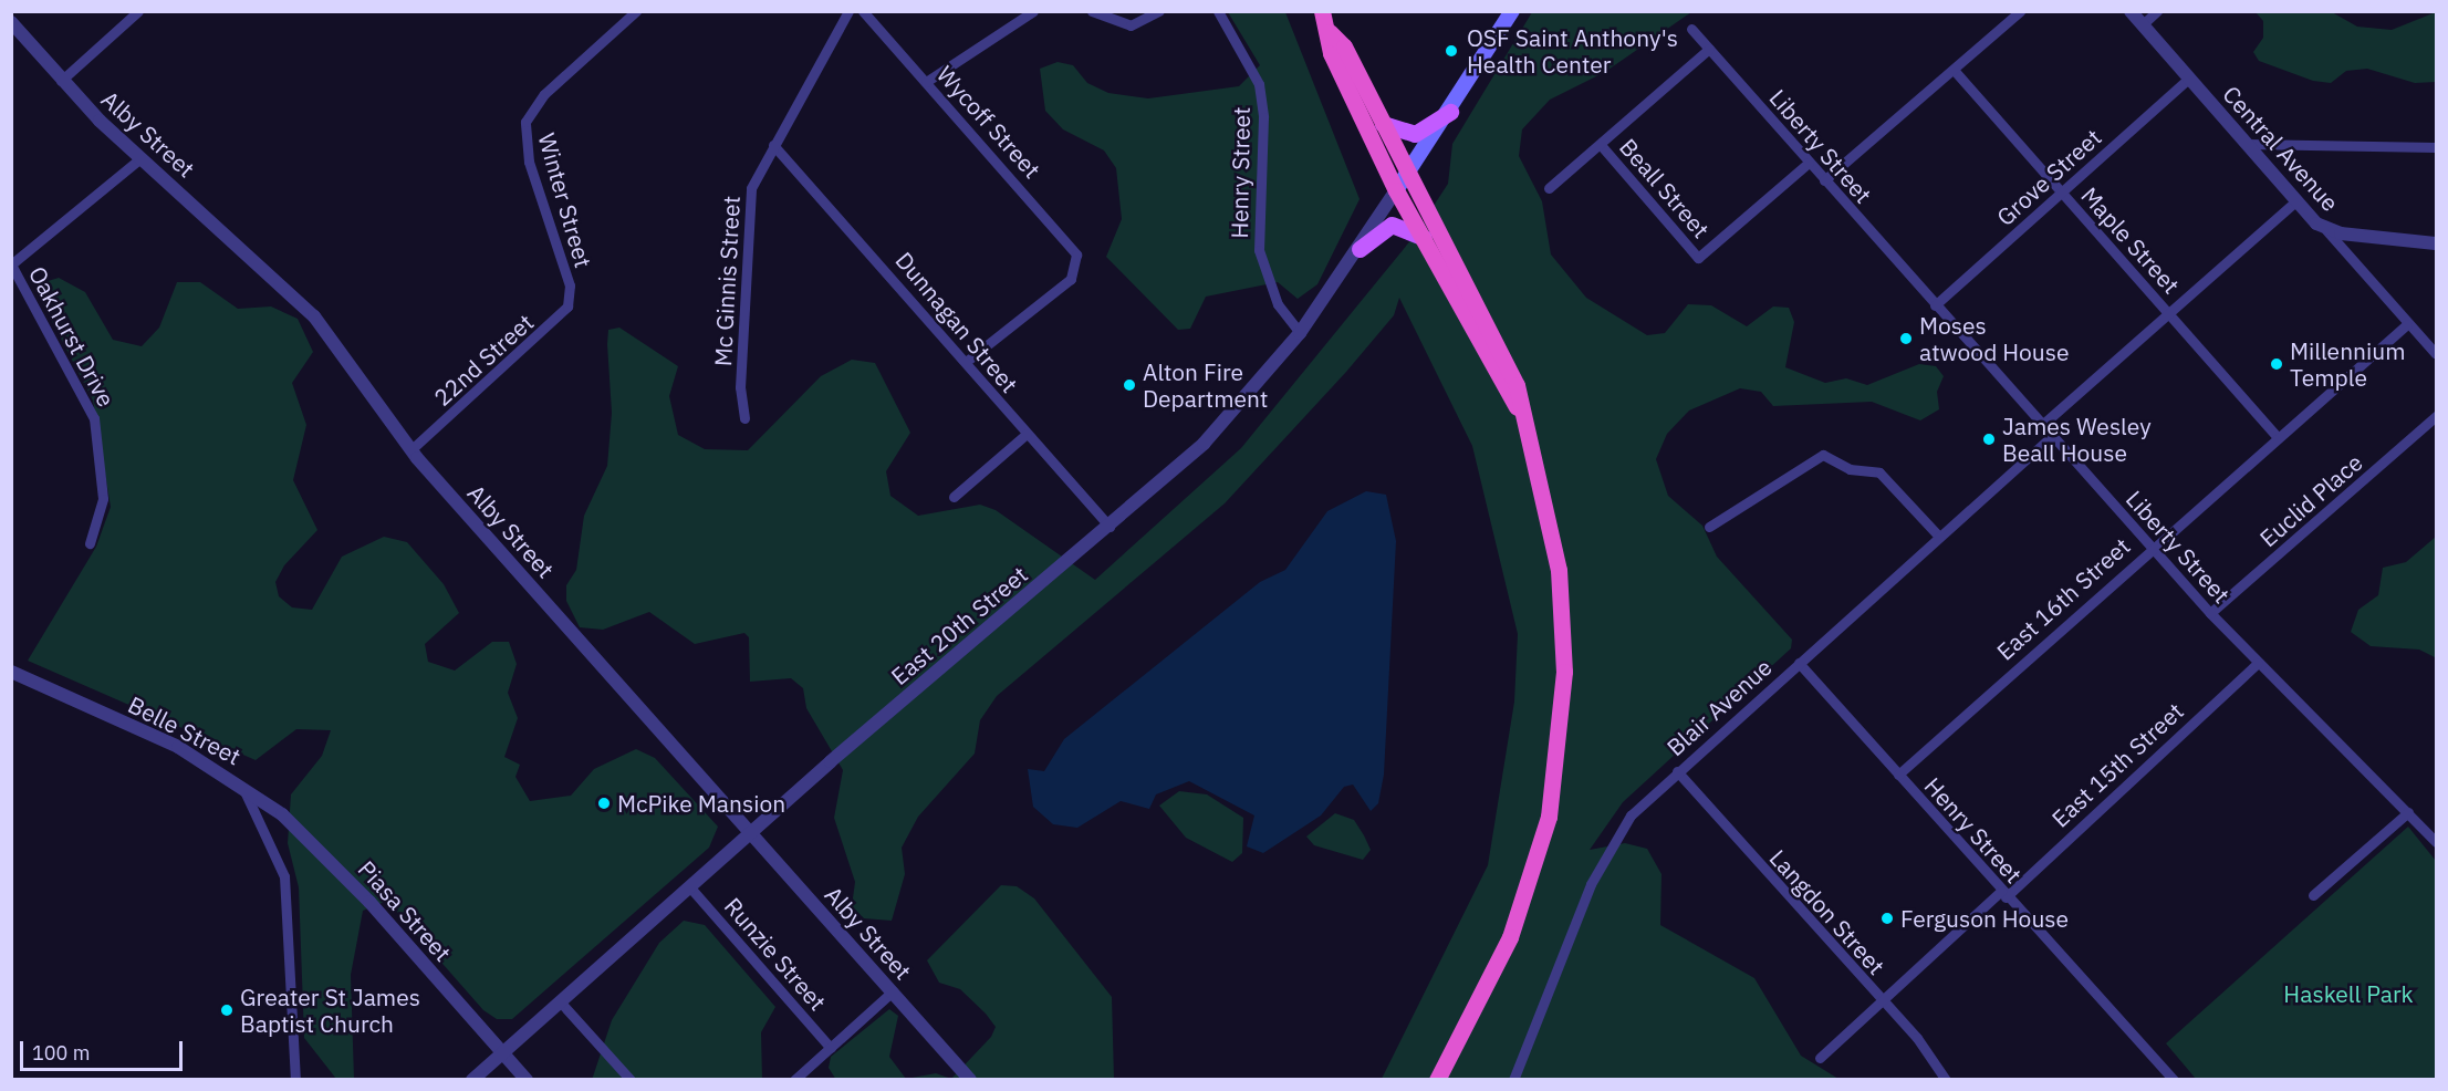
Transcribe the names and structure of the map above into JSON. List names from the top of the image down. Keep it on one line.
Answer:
{"streets":{"street":["Wycoff Street","Alby Street","Liberty Street","Central Avenue","Henry Street","Grove Street","Beall Street","Winter Street","Maple Street","Mc Ginnis Street","Dunnagan Street","Oakhurst Drive","22nd Street","Euclid Place","East 16th Street","East 20th Street","Blair Avenue","Belle Street","East 15th Street","Piasa Street","Langdon Street","Runzie Street"]},"crossings":[["Wycoff Street","Dunnagan Street"],["Alby Street","22nd Street"],["Alby Street","East 20th Street"],["Liberty Street","Grove Street"],["Liberty Street","Beall Street"],["Liberty Street","Euclid Place"],["Liberty Street","East 16th Street"],["Liberty Street","Blair Avenue"],["Liberty Street","East 15th Street"],["Central Avenue","Grove Street"],["Henry Street","East 16th Street"],["Henry Street","East 20th Street"],["Henry Street","Blair Avenue"],["Henry Street","East 15th Street"],["Grove Street","Maple Street"],["Winter Street","22nd Street"],["Maple Street","East 16th Street"],["Mc Ginnis Street","Dunnagan Street"],["Dunnagan Street","East 20th Street"],["East 20th Street","Piasa Street"],["East 20th Street","Runzie Street"],["Blair Avenue","Langdon Street"],["Belle Street","Piasa Street"],["East 15th Street","Langdon Street"]],"parks":["Haskell Park"],"places":["OSF Saint Anthony's Health Center","Moses atwood House","Millennium Temple","Alton Fire Department","James Wesley Beall House","McPike Mansion","Ferguson House","Greater St James Baptist Church"],"scale_bar":"100 m"}
